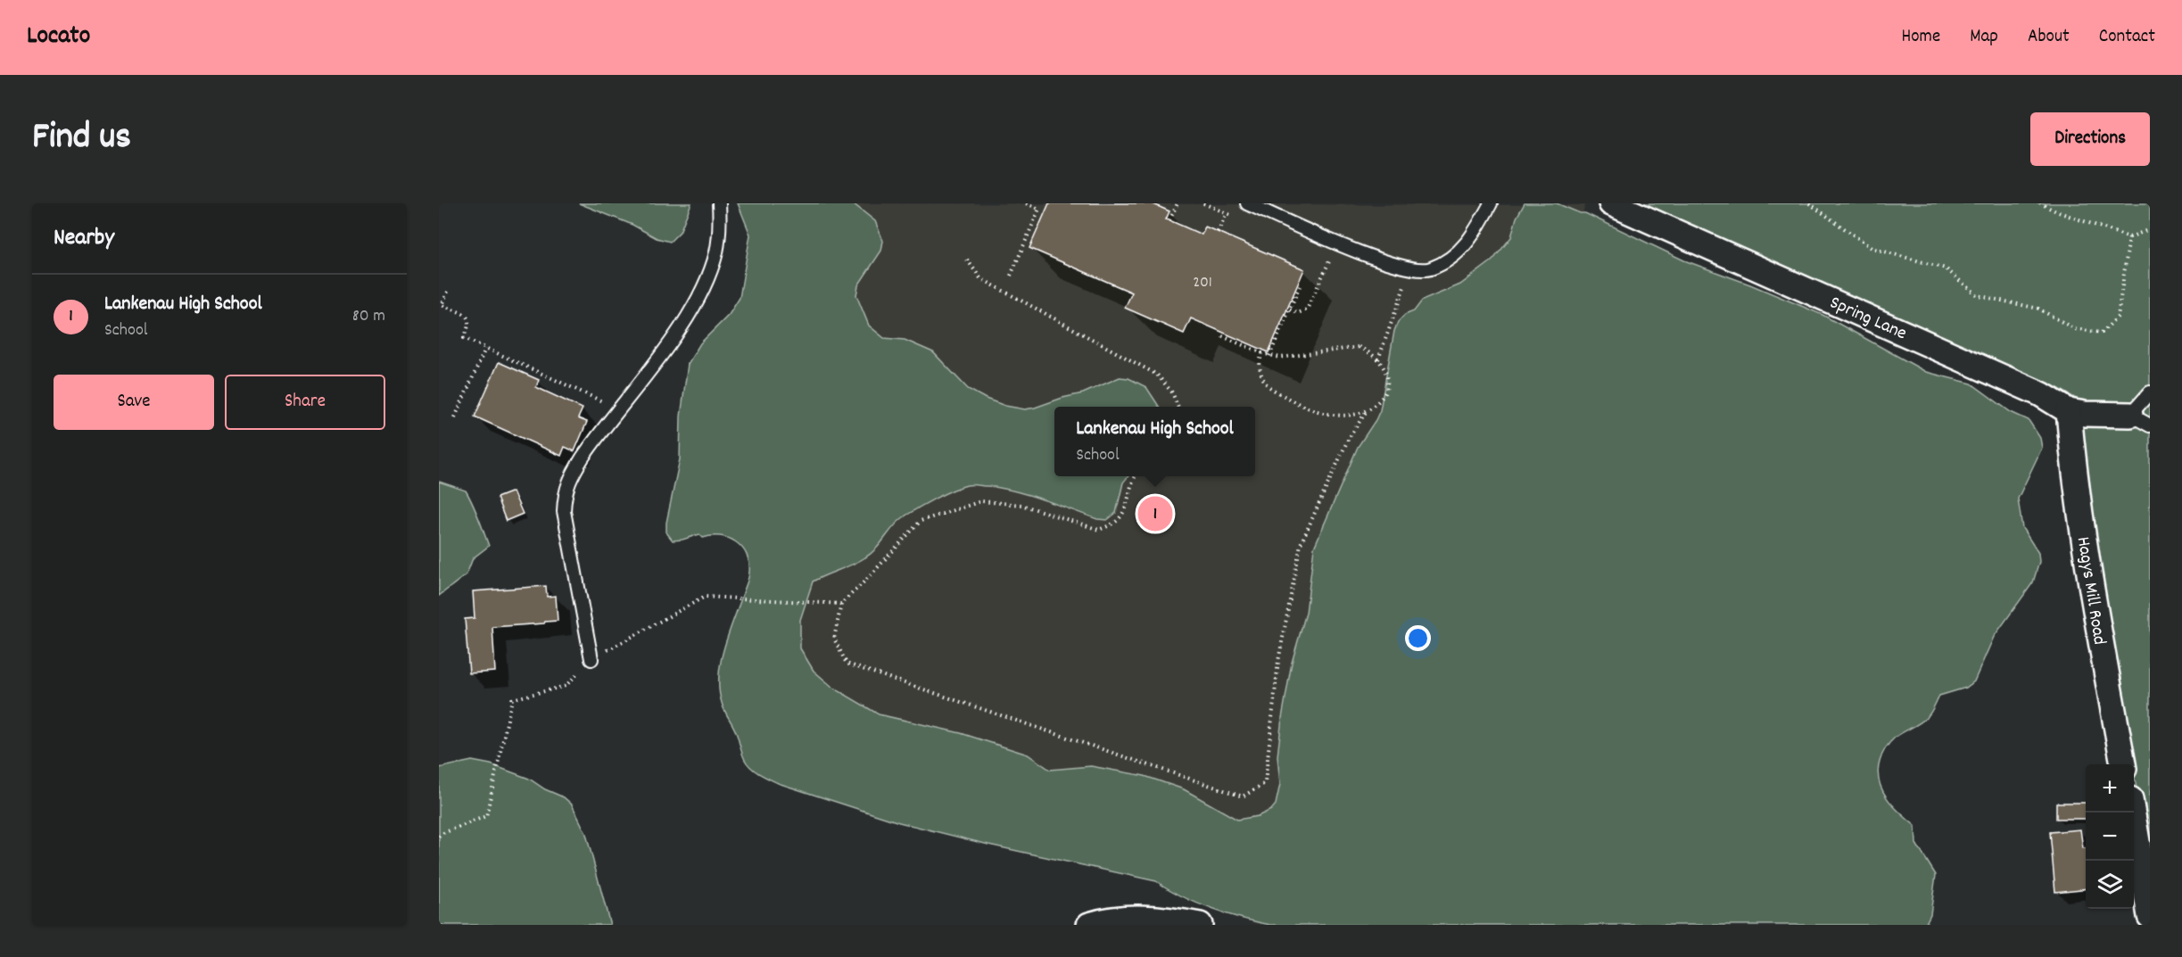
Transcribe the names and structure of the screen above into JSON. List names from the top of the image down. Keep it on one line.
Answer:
{"streets":{"street":["Spring Lane","Hagys Mill Road"]},"crossings":[["Spring Lane","Hagys Mill Road"]],"house_numbers":["201"],"page":{"header":"Locato","nav":["Home","Map","About","Contact"],"title":"Find us","buttons":["Directions",["Save","Share"]],"heading":"Nearby","list":[{"mark":"1","name":"Lankenau High School","note":"School","value":"80 m"}],"popup":["Lankenau High School","School"],"pins":"1","map_buttons":["+","−"]}}
